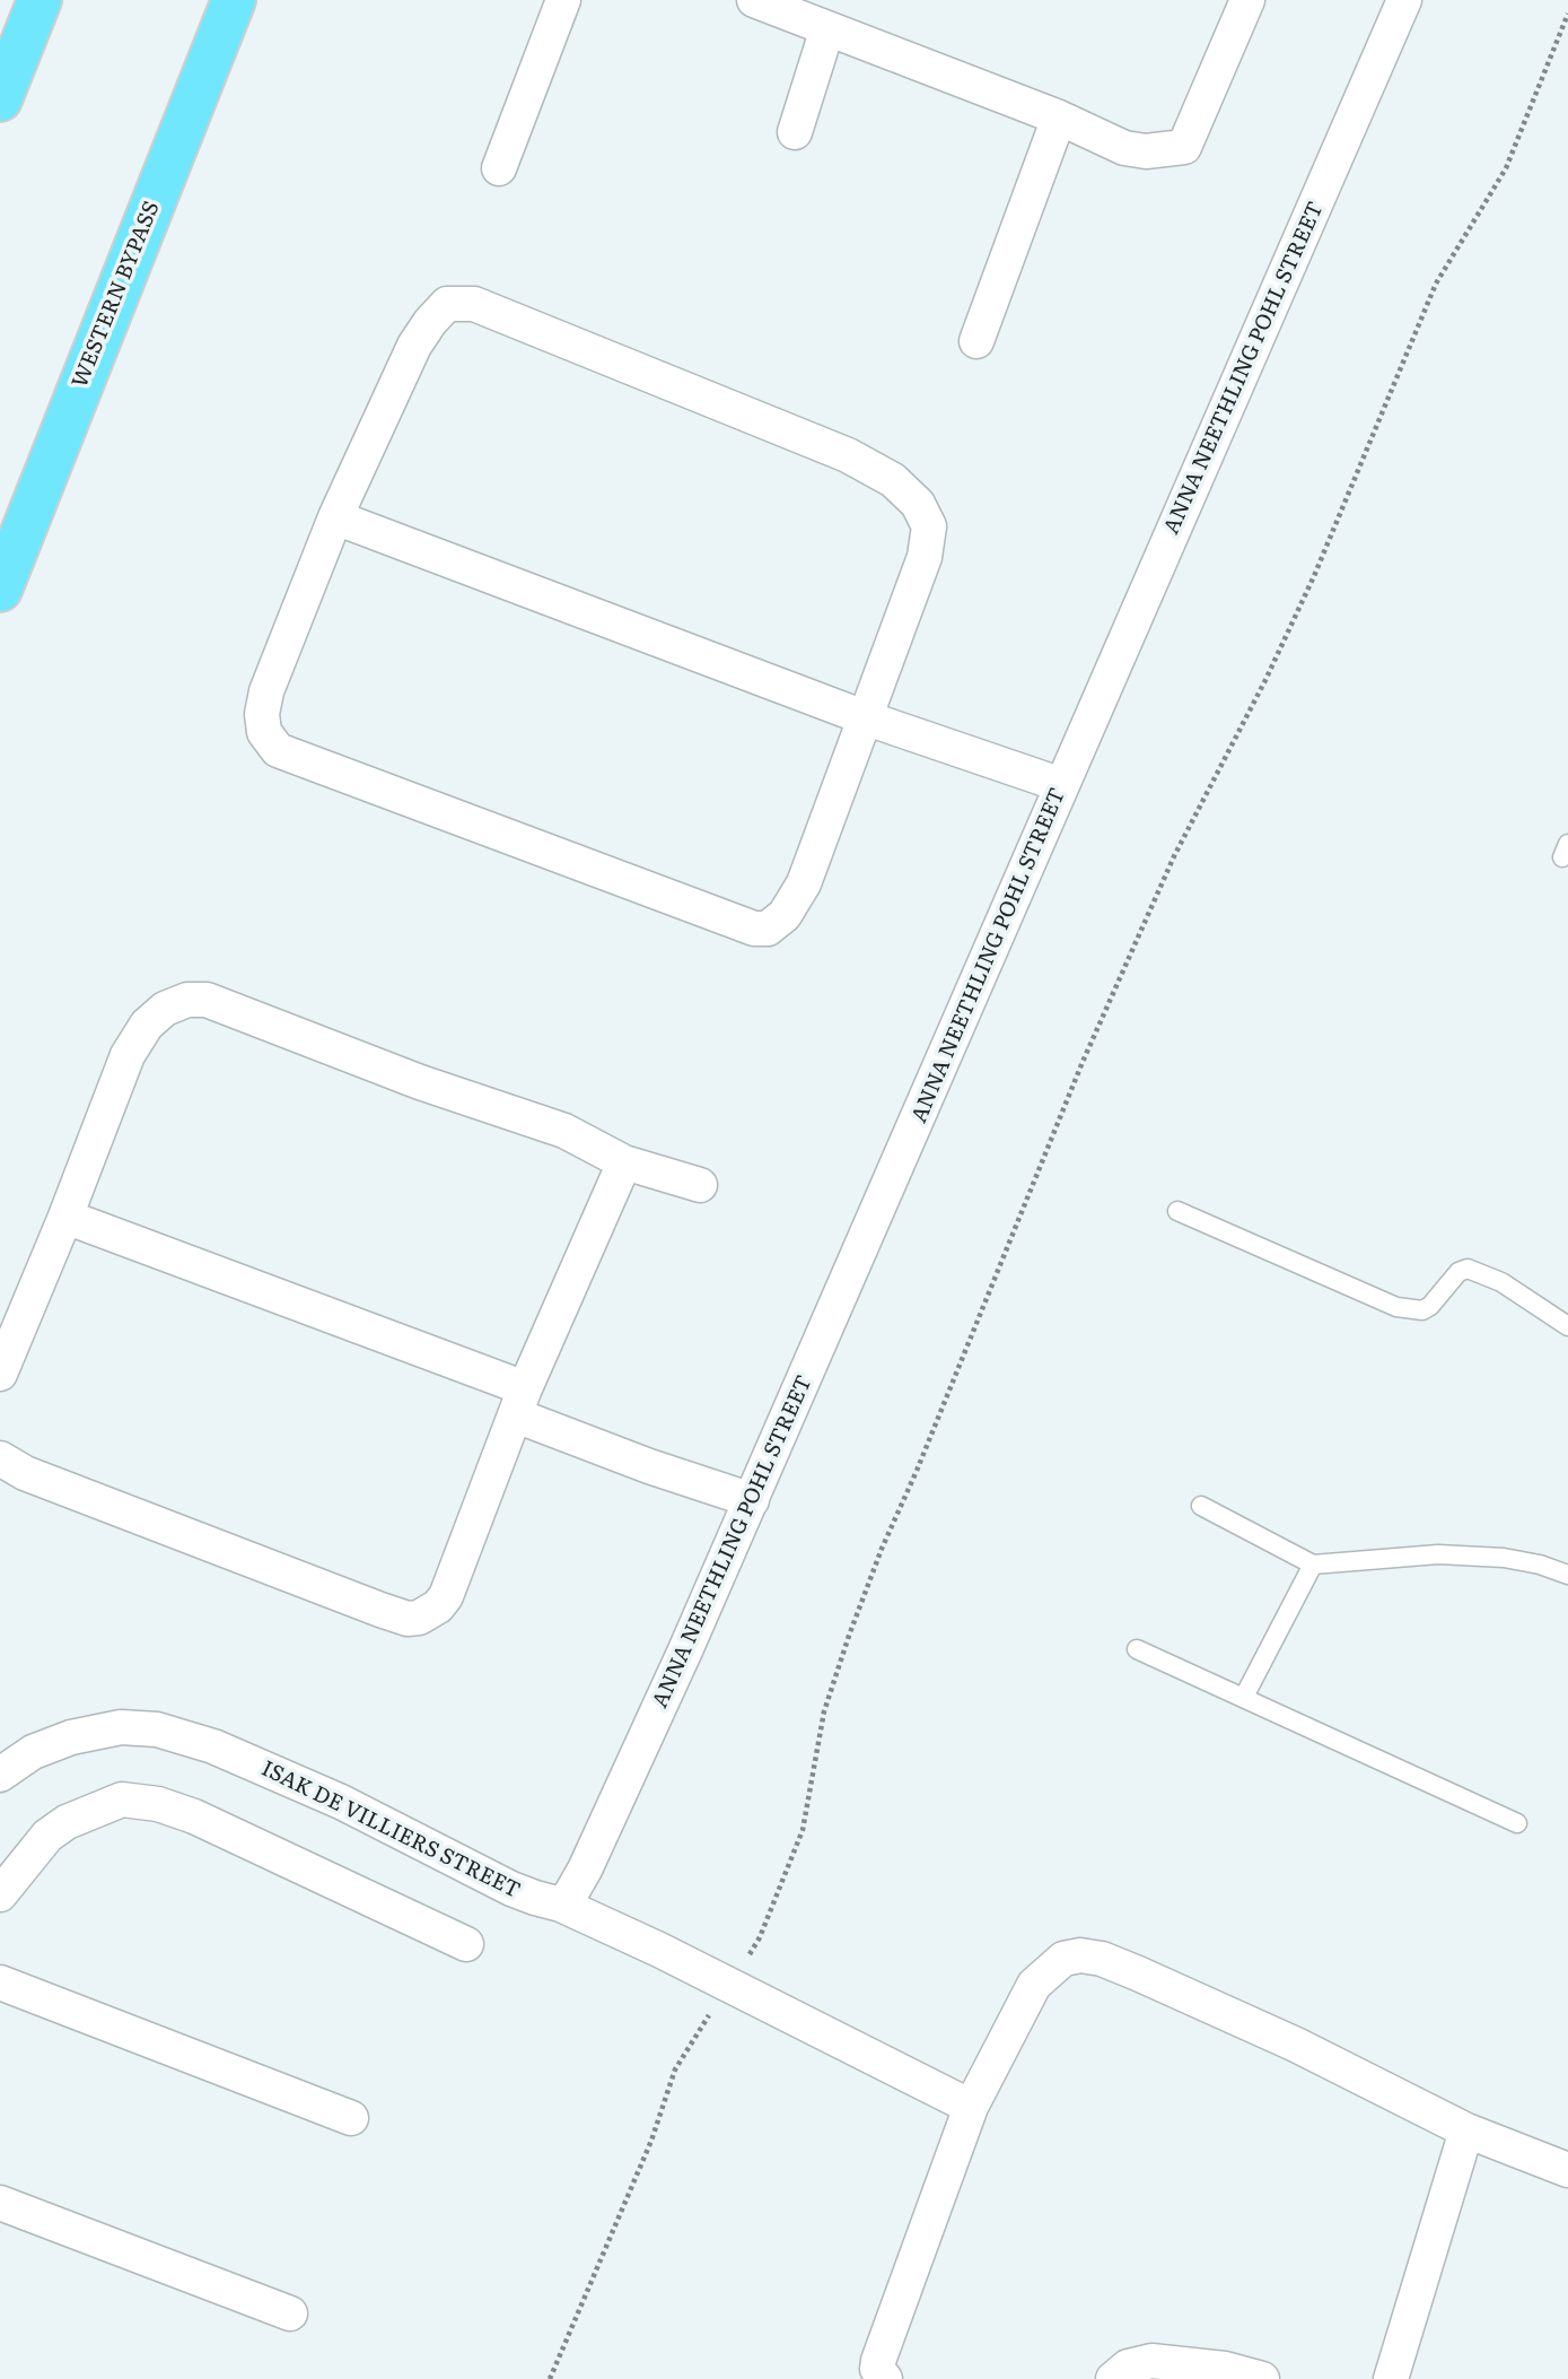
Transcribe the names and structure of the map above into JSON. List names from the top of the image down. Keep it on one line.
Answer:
{"streets":{"highway":["WESTERN BYPASS"],"street":["ANNA NEETHLING POHL STREET","ISAK DE VILLIERS STREET"]},"crossings":[["ANNA NEETHLING POHL STREET","ISAK DE VILLIERS STREET"]]}
